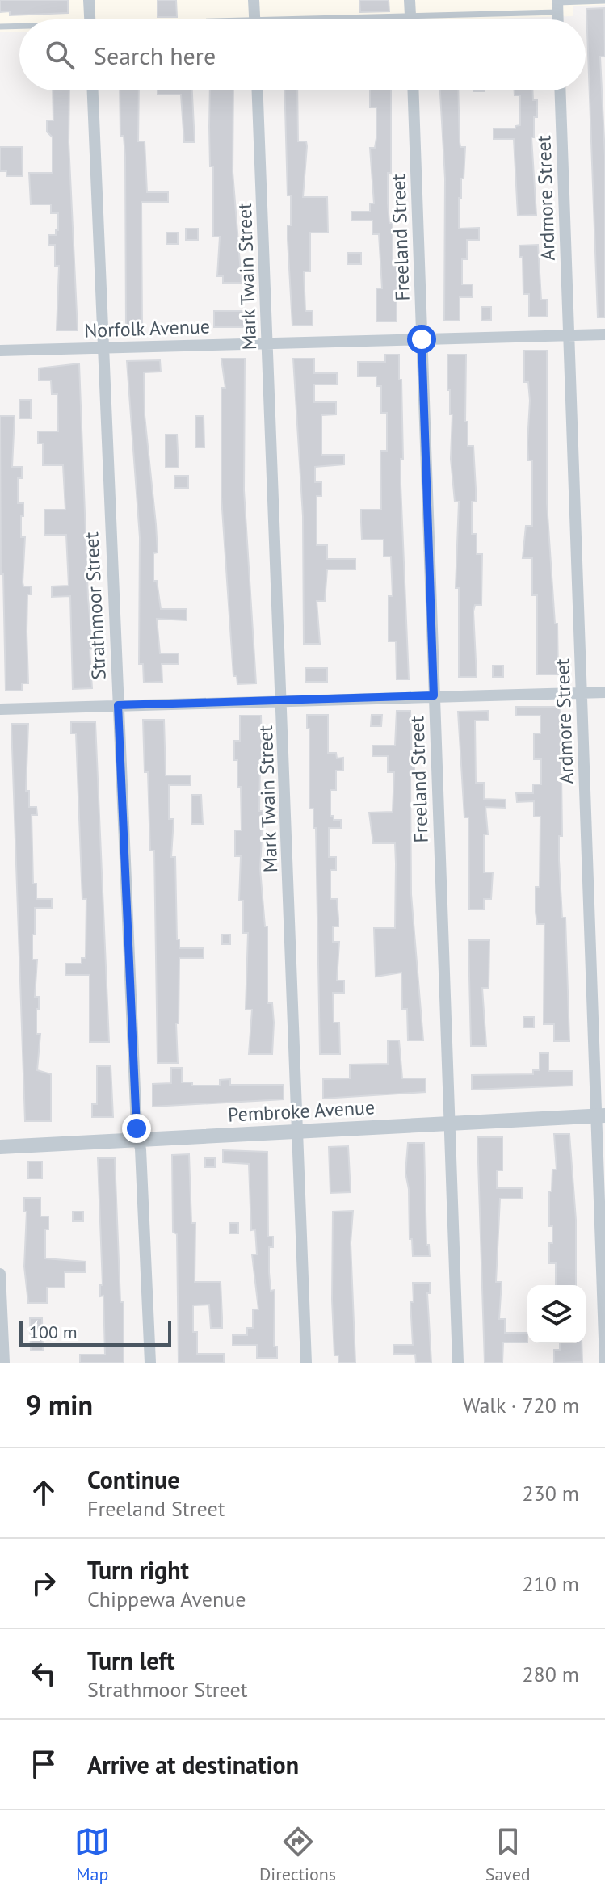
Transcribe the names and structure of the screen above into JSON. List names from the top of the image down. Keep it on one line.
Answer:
{"streets":{"street":["Ardmore Street","Freeland Street","Mark Twain Street","Norfolk Avenue","Strathmoor Street","Pembroke Avenue"]},"crossings":[["Ardmore Street","Norfolk Avenue"],["Ardmore Street","Pembroke Avenue"],["Freeland Street","Norfolk Avenue"],["Freeland Street","Pembroke Avenue"],["Mark Twain Street","Norfolk Avenue"],["Mark Twain Street","Pembroke Avenue"],["Norfolk Avenue","Strathmoor Street"],["Strathmoor Street","Pembroke Avenue"]],"scale_bar":"100 m","page":{"search":"Search here","scale":"100 m","heading":["9 min","Walk · 720 m"],"list":[["Continue","Freeland Street","230 m"],["Turn right","Chippewa Avenue","210 m"],["Turn left","Strathmoor Street","280 m"],"Arrive at destination"],"nav":["Map","Directions","Saved"]}}
